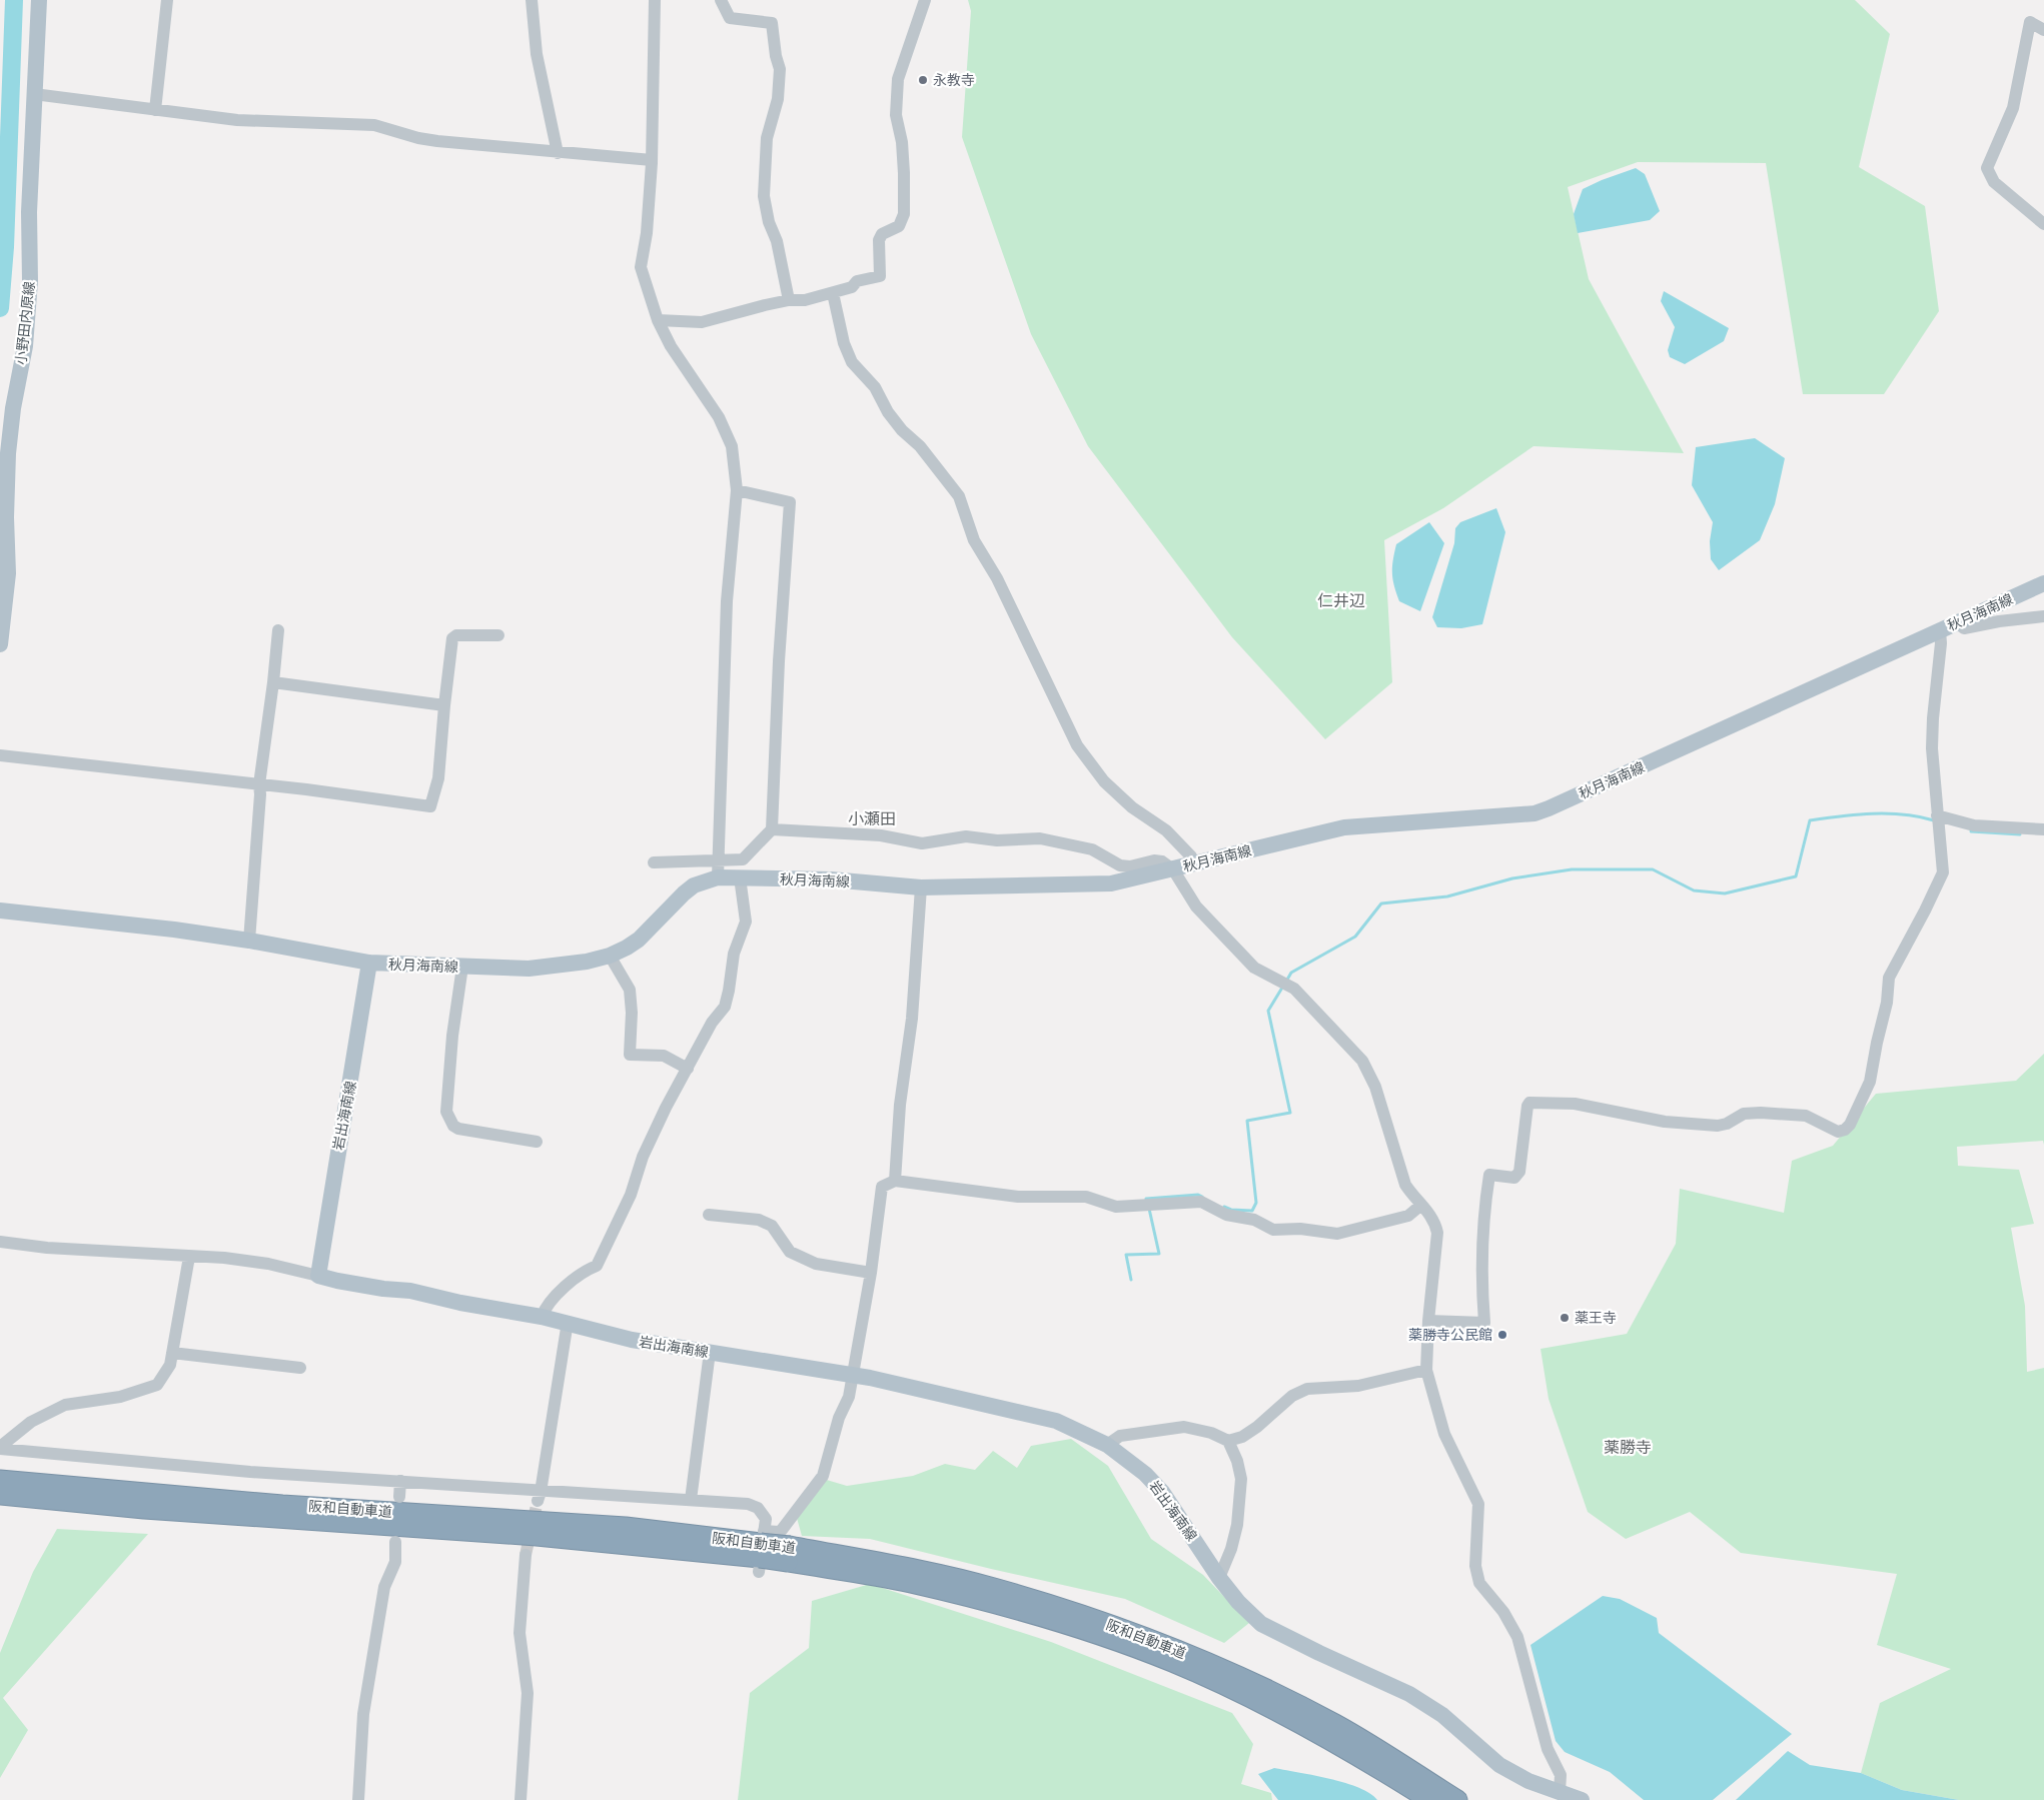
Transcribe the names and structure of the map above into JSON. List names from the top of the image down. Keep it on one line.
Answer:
{"streets":{"highway":["阪和自動車道"],"main road":["小野田内原線","秋月海南線","岩出海南線"]},"crossings":[["秋月海南線","岩出海南線"]],"districts":["仁井辺","小瀬田","薬勝寺"],"places":["永教寺","薬王寺","薬勝寺公民館"]}
